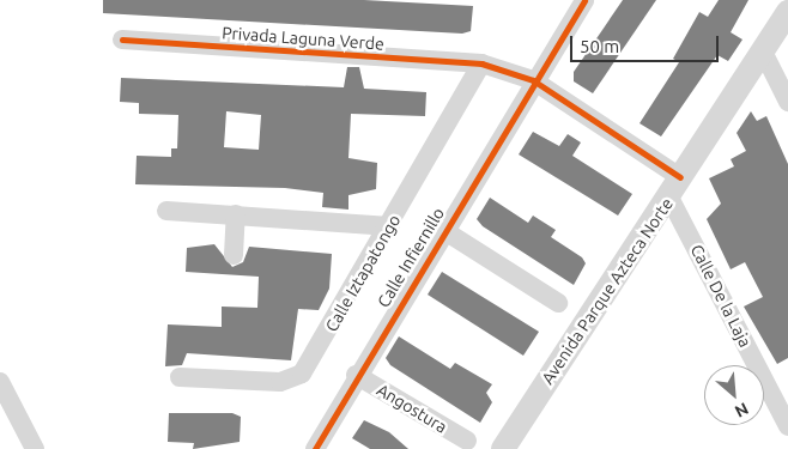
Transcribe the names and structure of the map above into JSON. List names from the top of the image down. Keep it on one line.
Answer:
{"streets":{"street":["Privada Laguna Verde","Calle Infiernillo","Calle Iztapatongo","Avenida Parque Azteca Norte","Calle De la Laja","Angostura"]},"crossings":[["Privada Laguna Verde","Calle Infiernillo"],["Privada Laguna Verde","Calle Iztapatongo"],["Privada Laguna Verde","Avenida Parque Azteca Norte"],["Privada Laguna Verde","Calle De la Laja"],["Calle Infiernillo","Angostura"],["Avenida Parque Azteca Norte","Calle De la Laja"]],"scale_bar":"50 m","north":"bottom right"}
